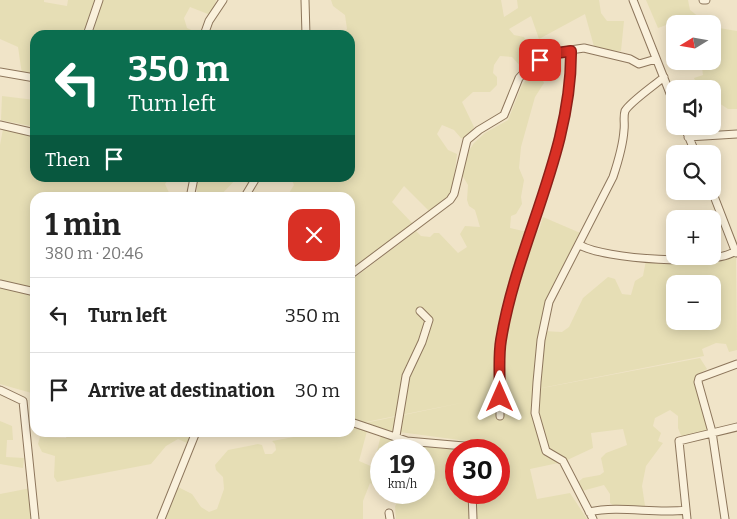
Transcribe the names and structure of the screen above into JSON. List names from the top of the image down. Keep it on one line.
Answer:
{"north":"left","page":{"map_buttons":["+","−"],"turn":["350 m","Turn left"],"then":"Then","heading":["1 min","380 m · 20:46"],"list":[{"name":"Turn left","value":"350 m"},{"name":"Arrive at destination","value":"30 m"}],"speed":"19 km/h","limit":"30"}}
